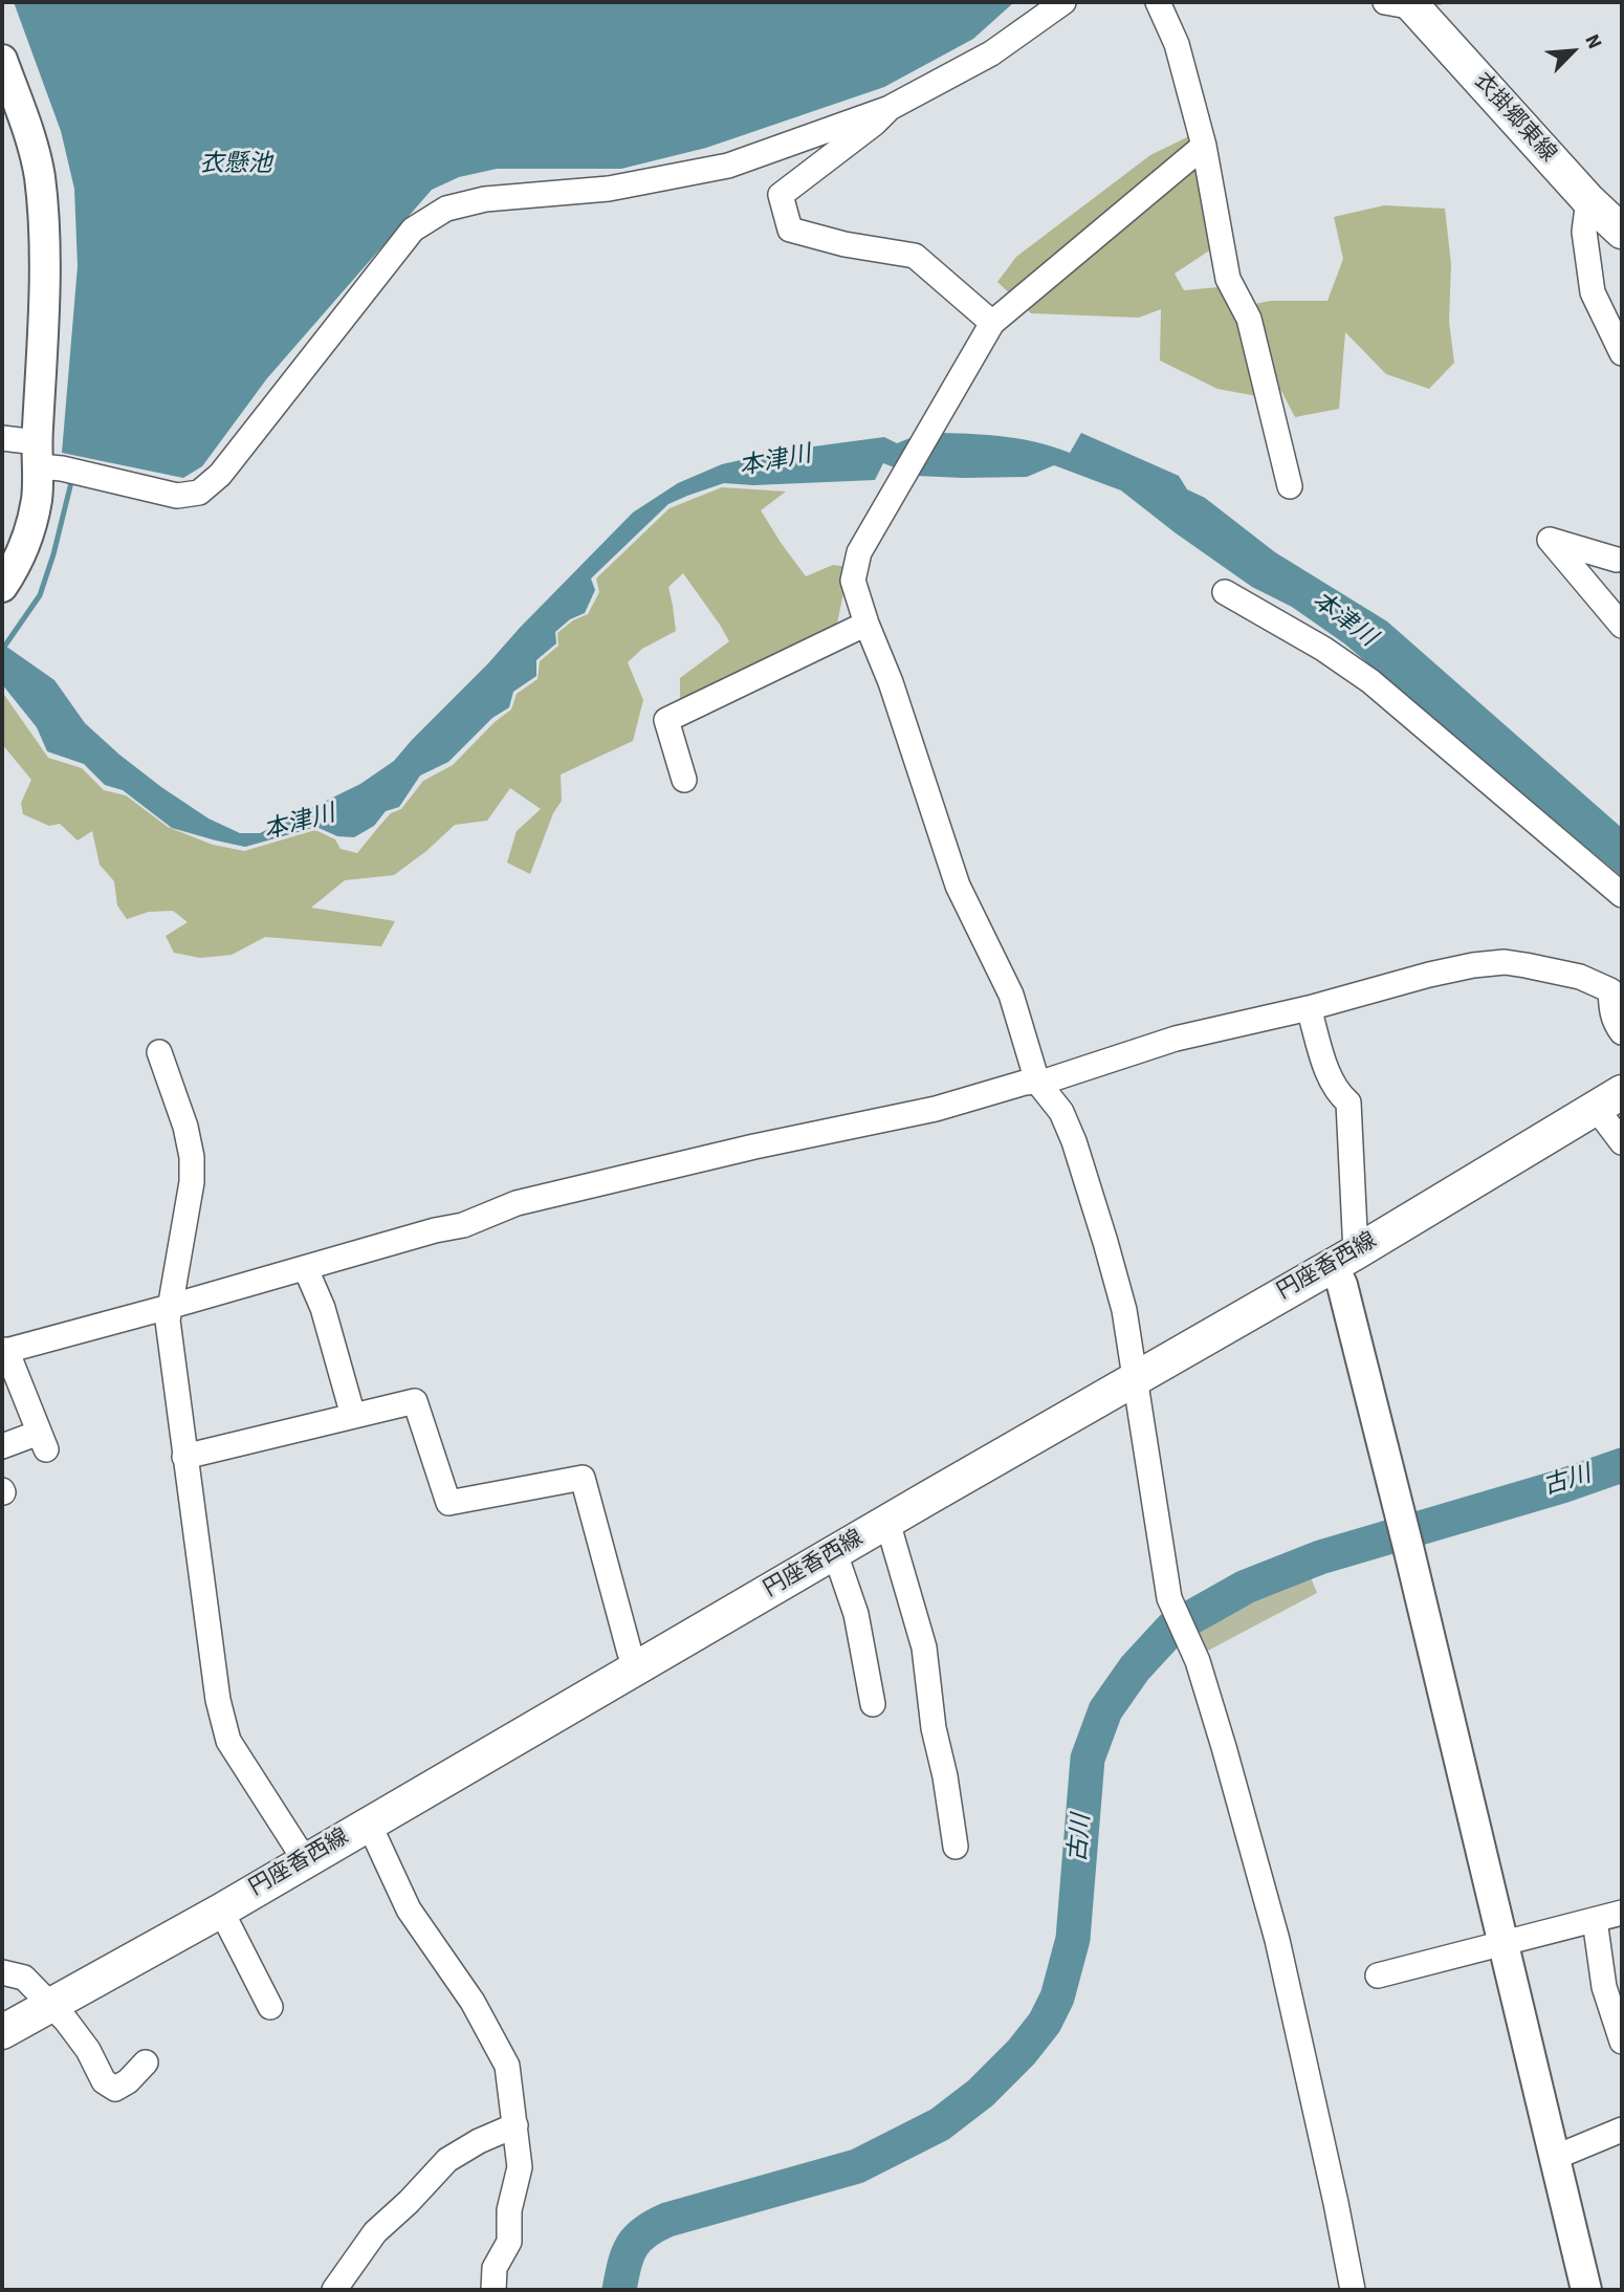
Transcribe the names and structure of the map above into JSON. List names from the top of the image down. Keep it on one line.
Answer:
{"streets":{"main road":["衣掛郷東線","円座香西線"]},"water":["衣懸池","本津川","古川"],"north":"top right"}
